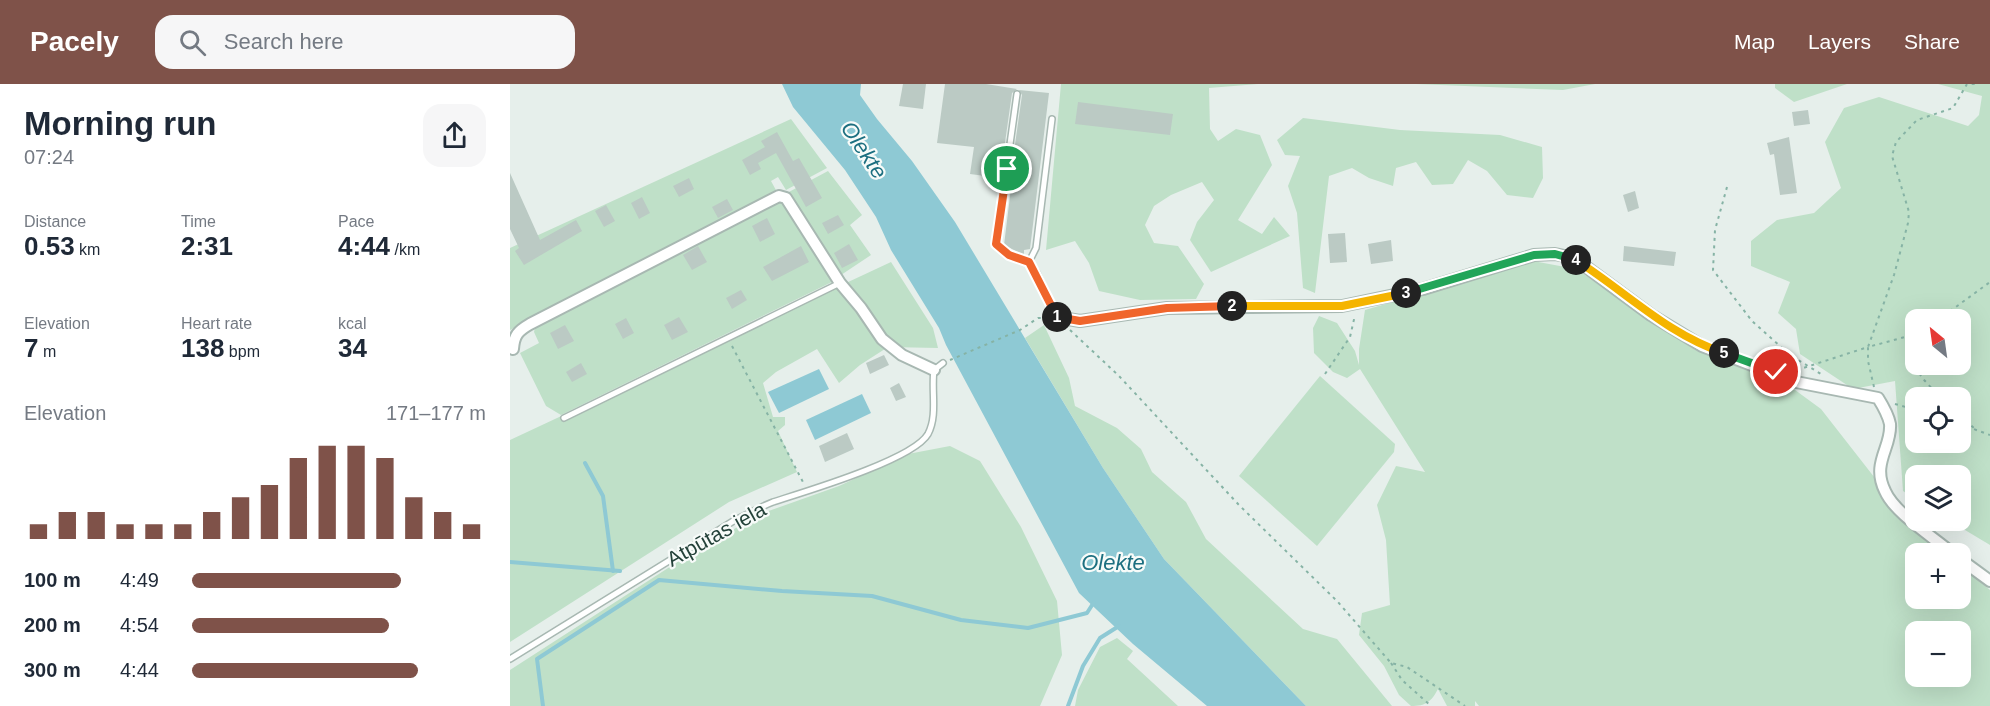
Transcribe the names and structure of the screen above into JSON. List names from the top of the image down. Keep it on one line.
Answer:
{"streets":{"lane":["Atpūtas iela"]},"water":["Olekte"],"north":"top left","page":{"header":"Pacely","search":"Search here","nav":["Map","Layers","Share"],"heading":["Morning run","07:24"],"stats":[["Distance","0.53 km"],["Time","2:31"],["Pace","4:44 /km"],["Elevation","7 m"],["Heart rate","138 bpm"],["kcal","34"]],"pins":["4","3","2","1","5"],"map_buttons":["+","−"],"chart":["Elevation","171–177 m"],"list":[{"name":"100 m","note":"4:49"},{"name":"200 m","note":"4:54"},{"name":"300 m","note":"4:44"}]}}
